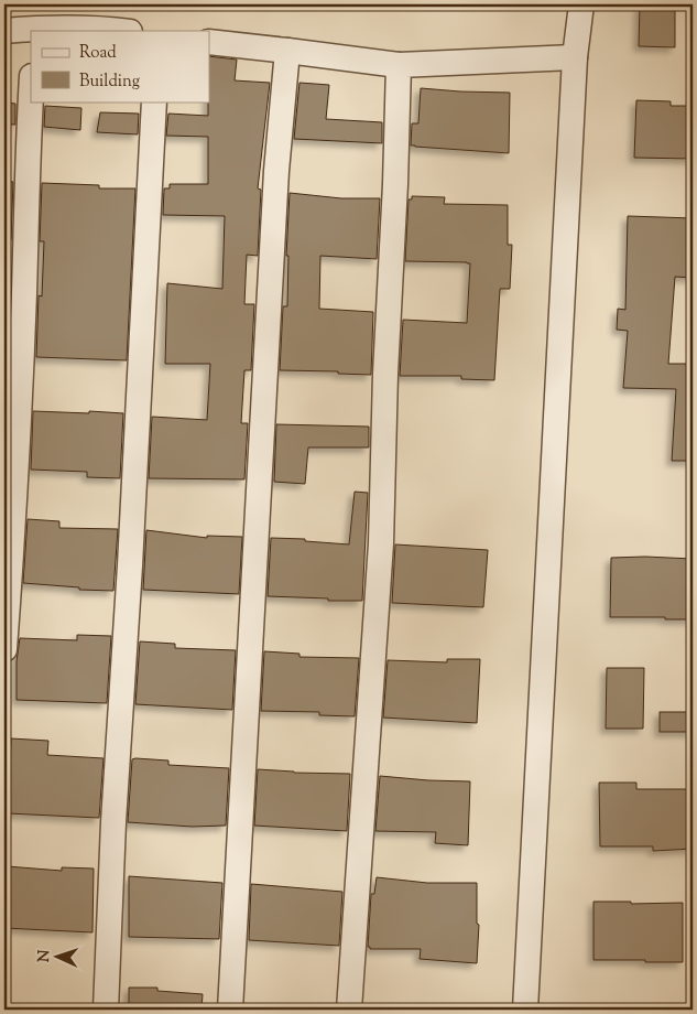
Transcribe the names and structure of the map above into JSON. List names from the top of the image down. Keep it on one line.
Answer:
{"legend":["Road","Building"],"north":"left"}
